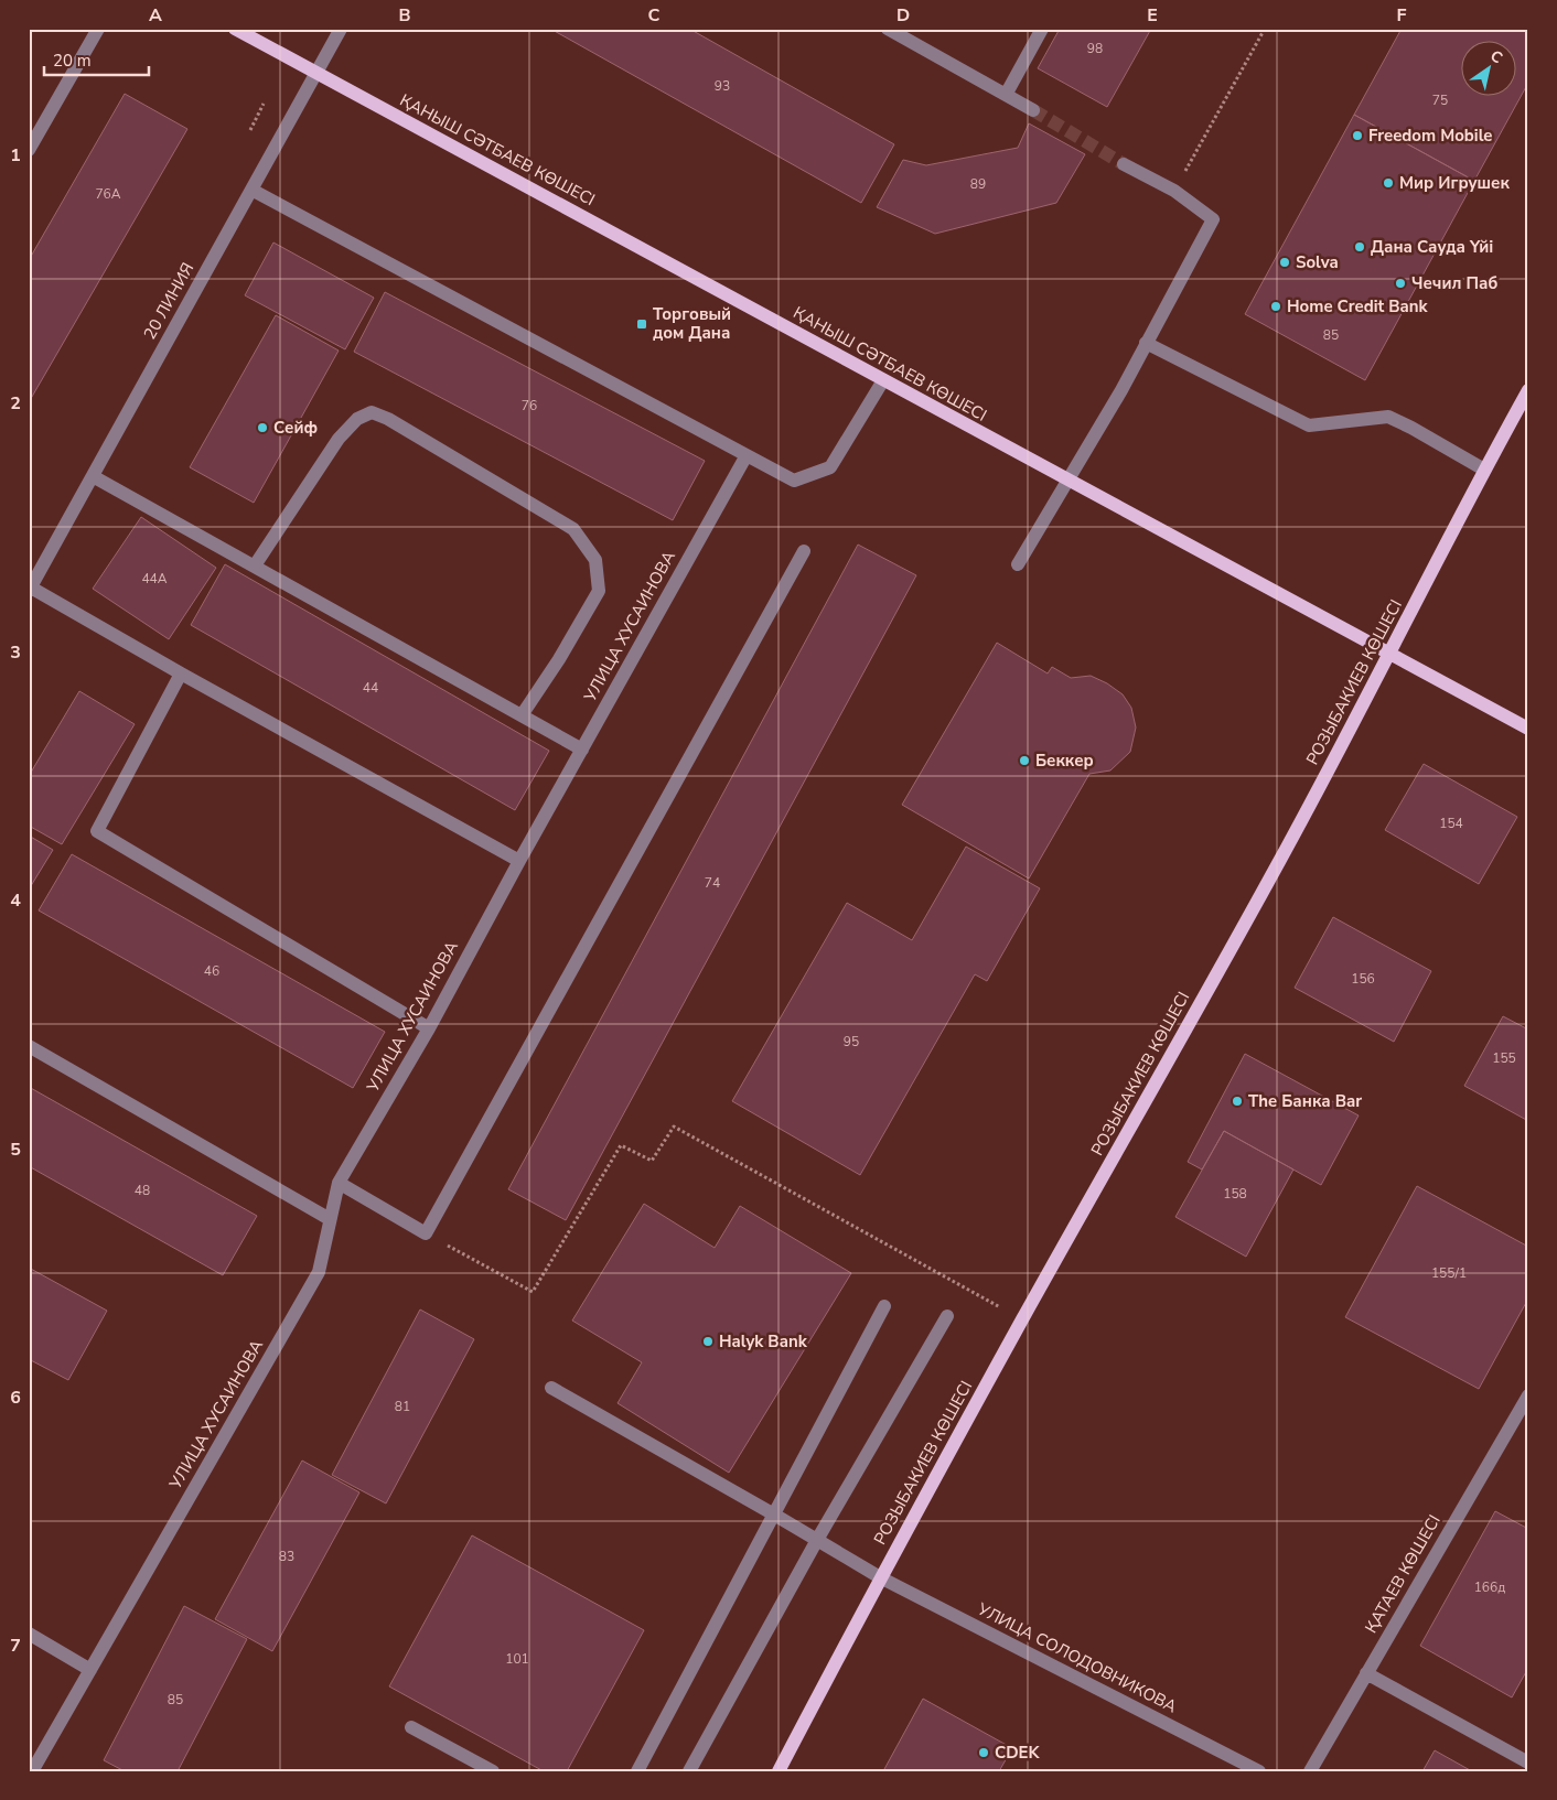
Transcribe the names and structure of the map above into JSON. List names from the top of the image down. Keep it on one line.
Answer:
{"streets":{"main road":["ҚАНЫШ СӘТБАЕВ КӨШЕСІ","РОЗЫБАКИЕВ КӨШЕСІ"],"street":["20 ЛИНИЯ","УЛИЦА ХУСАИНОВА","ҚАТАЕВ КӨШЕСІ","УЛИЦА СОЛОДОВНИКОВА"]},"crossings":[["ҚАНЫШ СӘТБАЕВ КӨШЕСІ","20 ЛИНИЯ"],["ҚАНЫШ СӘТБАЕВ КӨШЕСІ","РОЗЫБАКИЕВ КӨШЕСІ"],["РОЗЫБАКИЕВ КӨШЕСІ","УЛИЦА СОЛОДОВНИКОВА"]],"places":{"other":["Freedom Mobile","Мир Игрушек","Дана Сауда Үйі","Solva","Чечил Паб","Home Credit Bank","Сейф","Беккер","The Банка Bar","Halyk Bank","CDEK"],"transit":["Торговый дом Дана"]},"house_numbers":["98","93","75","89","76А","85","76","44А","44","154","74","46","156","95","155","48","158","155/1","81","83","166д","101","85"],"scale_bar":"20 m","north":"top right","grid":{"columns":["A","B","C","D","E","F"],"rows":["1","2","3","4","5","6","7"]}}
